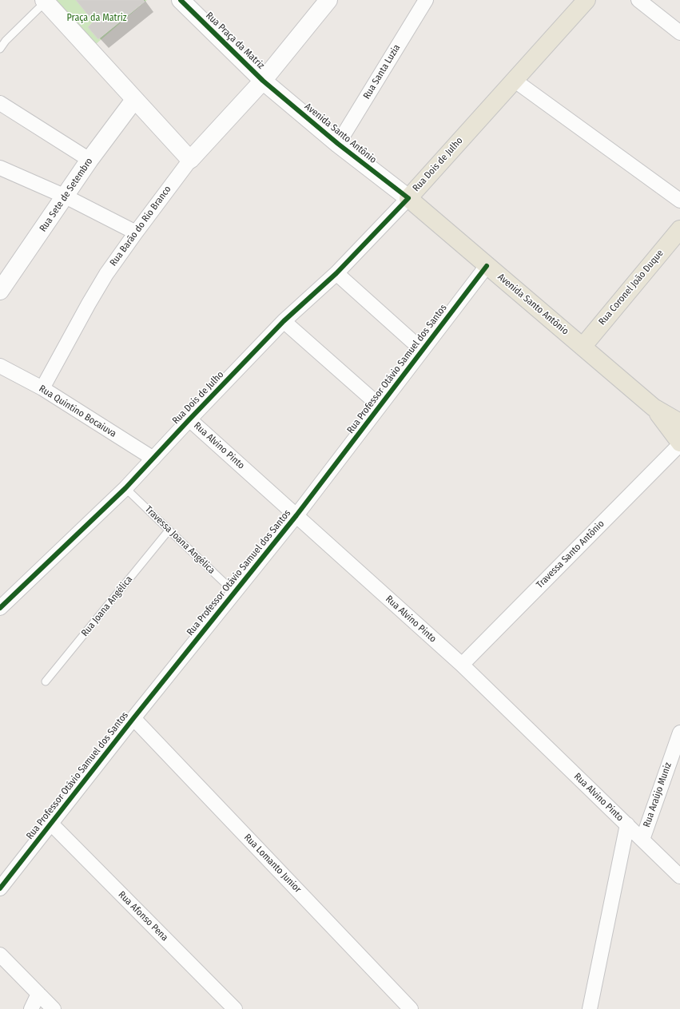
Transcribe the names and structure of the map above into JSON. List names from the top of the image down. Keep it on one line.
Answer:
{"streets":{"main road":["Avenida Santo Antônio","Rua Dois de Julho","Rua Coronel João Duque"],"street":["Rua Praça da Matriz","Rua Santa Luzia","Rua Sete de Setembro","Rua Barão do Rio Branco","Rua Professor Otávio Samuel dos Santos","Rua Quintino Bocaiuva","Rua Alvino Pinto","Travessa Santo Antônio","Rua Araújo Muniz","Rua Lomanto Junior","Rua Afonso Pena"],"lane":["Travessa Joana Angélica","Rua Joana Angélica"]},"crossings":[["Rua Praça da Matriz","Avenida Santo Antônio"],["Rua Praça da Matriz","Rua Barão do Rio Branco"],["Rua Santa Luzia","Avenida Santo Antônio"],["Avenida Santo Antônio","Rua Dois de Julho"],["Avenida Santo Antônio","Rua Barão do Rio Branco"],["Avenida Santo Antônio","Rua Coronel João Duque"],["Avenida Santo Antônio","Rua Professor Otávio Samuel dos Santos"],["Avenida Santo Antônio","Travessa Santo Antônio"],["Rua Dois de Julho","Rua Quintino Bocaiuva"],["Rua Dois de Julho","Rua Alvino Pinto"],["Rua Dois de Julho","Travessa Joana Angélica"],["Rua Barão do Rio Branco","Rua Quintino Bocaiuva"],["Rua Professor Otávio Samuel dos Santos","Rua Alvino Pinto"],["Rua Professor Otávio Samuel dos Santos","Travessa Joana Angélica"],["Rua Professor Otávio Samuel dos Santos","Rua Lomanto Junior"],["Rua Professor Otávio Samuel dos Santos","Rua Afonso Pena"],["Rua Alvino Pinto","Travessa Santo Antônio"],["Rua Alvino Pinto","Rua Araújo Muniz"],["Travessa Joana Angélica","Rua Joana Angélica"]],"parks":["Praça da Matriz"]}
